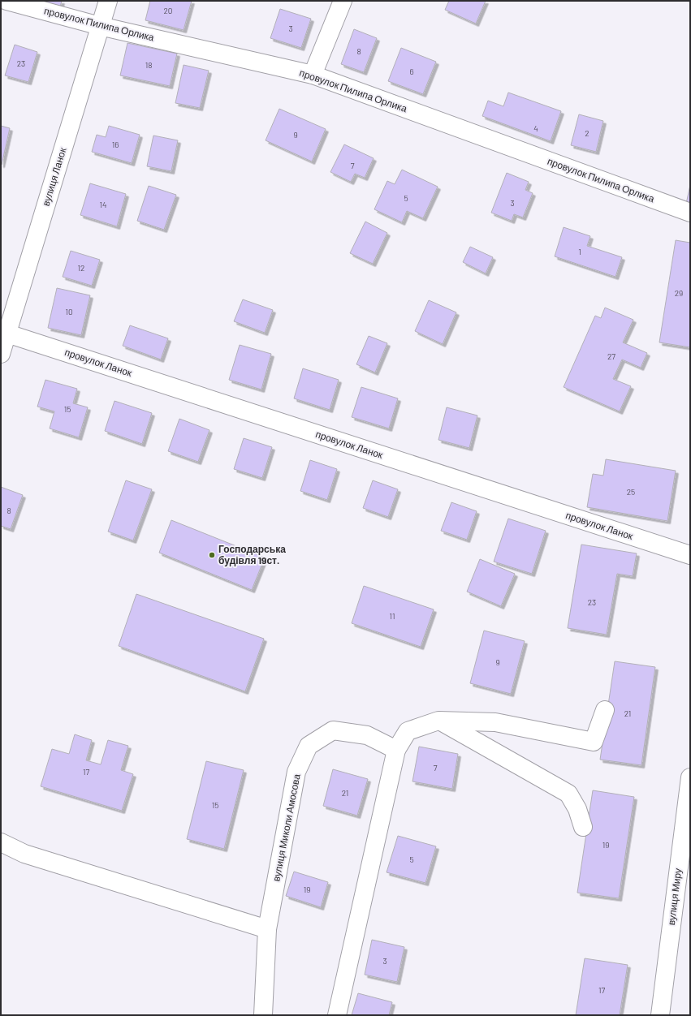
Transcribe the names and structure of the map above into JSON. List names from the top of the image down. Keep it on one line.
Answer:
{"streets":{"street":["провулок Пилипа Орлика","вулиця Ланок","провулок Ланок","вулиця Миколи Амосова","вулиця Миру"]},"crossings":[["провулок Пилипа Орлика","вулиця Ланок"],["вулиця Ланок","провулок Ланок"]],"places":["Господарська будівля 19ст."],"house_numbers":["20","3","8","23","18","6","4","2","9","16","7","5","3","14","1","12","29","10","27","15","25","8","23","11","9","21","7","17","21","15","19","5","19","3","17"]}
